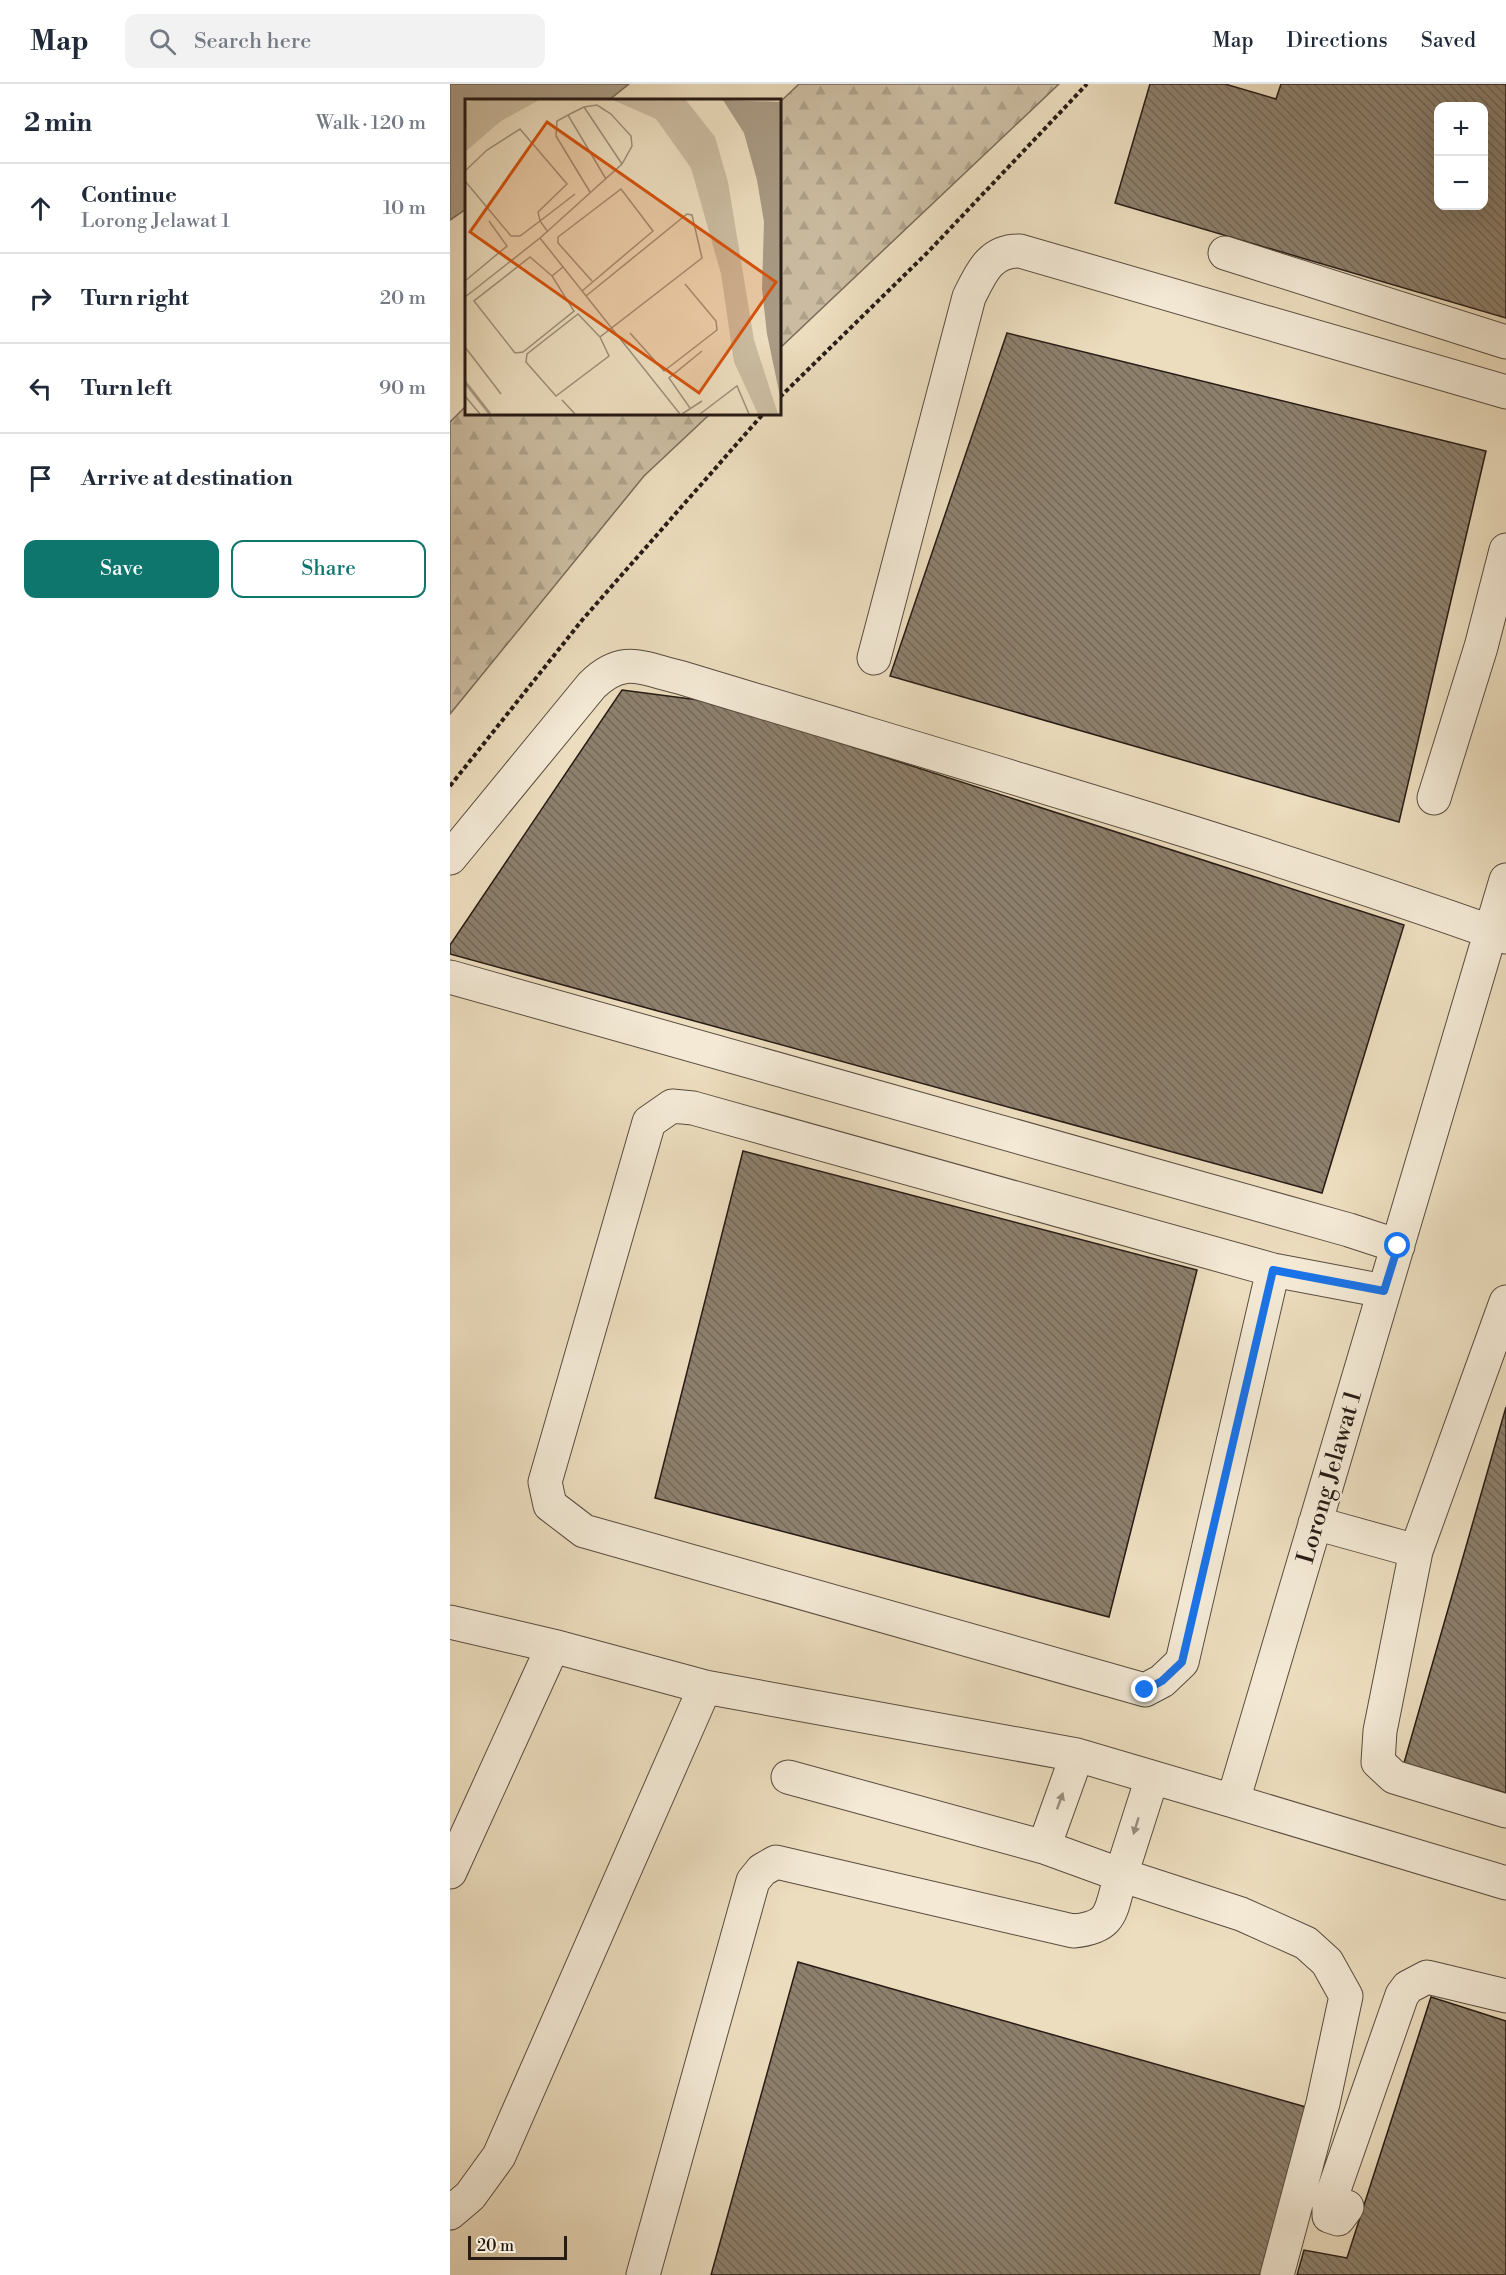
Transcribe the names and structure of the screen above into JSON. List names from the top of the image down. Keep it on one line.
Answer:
{"streets":{"street":["Lorong Jelawat 1"]},"scale_bar":"20 m","page":{"header":"Map","search":"Search here","nav":["Map","Directions","Saved"],"heading":["2 min","Walk · 120 m"],"map_buttons":["+","−"],"list":[["Continue","Lorong Jelawat 1","10 m"],["Turn right","20 m"],["Turn left","90 m"],"Arrive at destination"],"buttons":["Save","Share"],"scale":"20 m"}}
